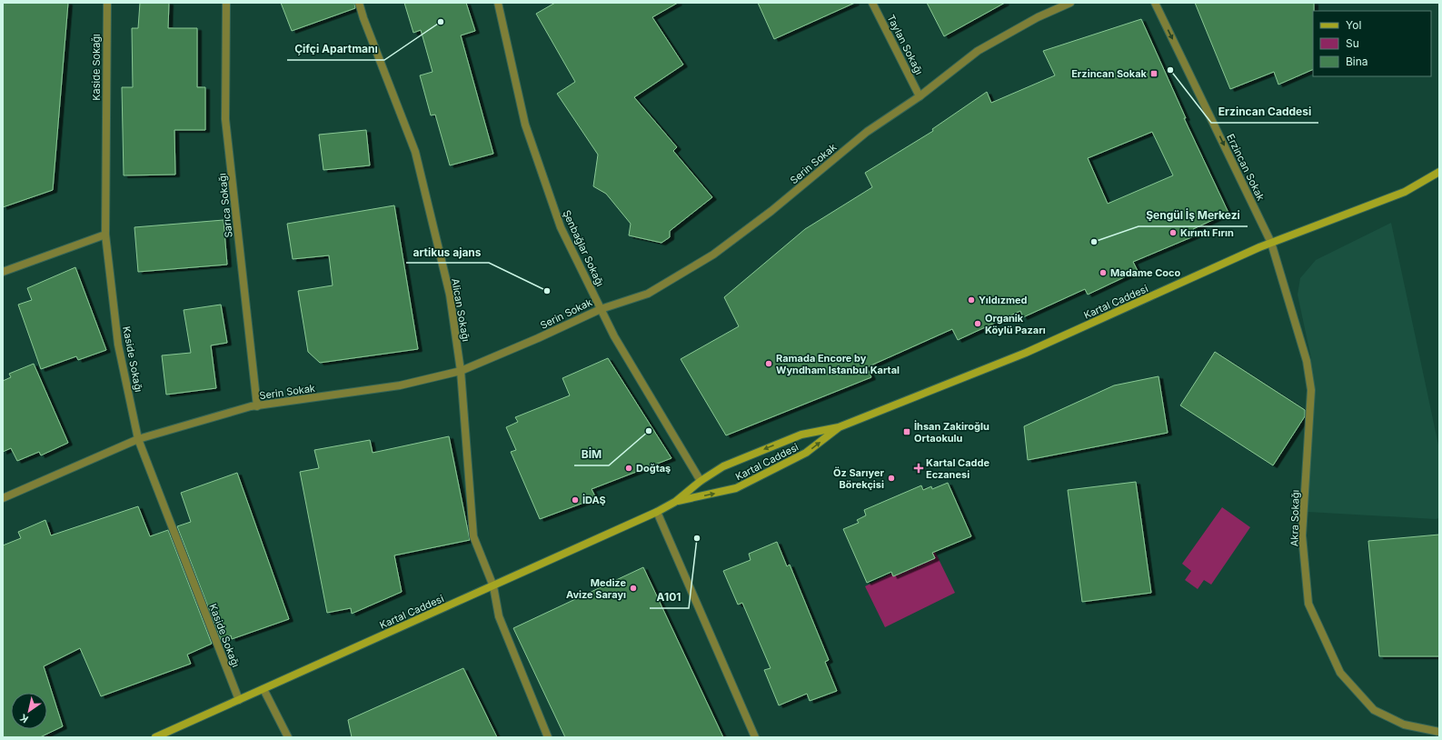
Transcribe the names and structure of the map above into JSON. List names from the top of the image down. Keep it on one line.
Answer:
{"streets":{"main road":["Kartal Caddesi"],"street":["Taylan Sokağı","Kaside Sokağı","Serin Sokak","Erzincan Sokak","Sarıca Sokağı","Şenbağlar Sokağı","Alican Sokağı","Akra Sokağı"]},"crossings":[["Taylan Sokağı","Serin Sokak"],["Kaside Sokağı","Serin Sokak"],["Kaside Sokağı","Kartal Caddesi"],["Serin Sokak","Sarıca Sokağı"],["Serin Sokak","Şenbağlar Sokağı"],["Serin Sokak","Alican Sokağı"],["Erzincan Sokak","Kartal Caddesi"],["Erzincan Sokak","Akra Sokağı"],["Şenbağlar Sokağı","Kartal Caddesi"],["Kartal Caddesi","Alican Sokağı"],["Kartal Caddesi","Akra Sokağı"]],"one_way":["Erzincan Sokak"],"places":{"other":["Çifçi Apartmanı","Erzincan Caddesi","Kırıntı Fırın","Şengül İş Merkezi","Madame Coco","artikus ajans","Yıldızmed","Organik Köylü Pazarı","Ramada Encore by Wyndham Istanbul Kartal","BİM","Doğtaş","Öz Sarıyer Börekçisi","İDAŞ","A101","Medize Avize Sarayı"],"transit":["Erzi̇ncan Sokak","İhsan Zakiroğlu Ortaokulu"],"health":["Kartal Cadde Eczanesi"]},"legend":["Yol","Su","Bina"],"north":"bottom left"}
